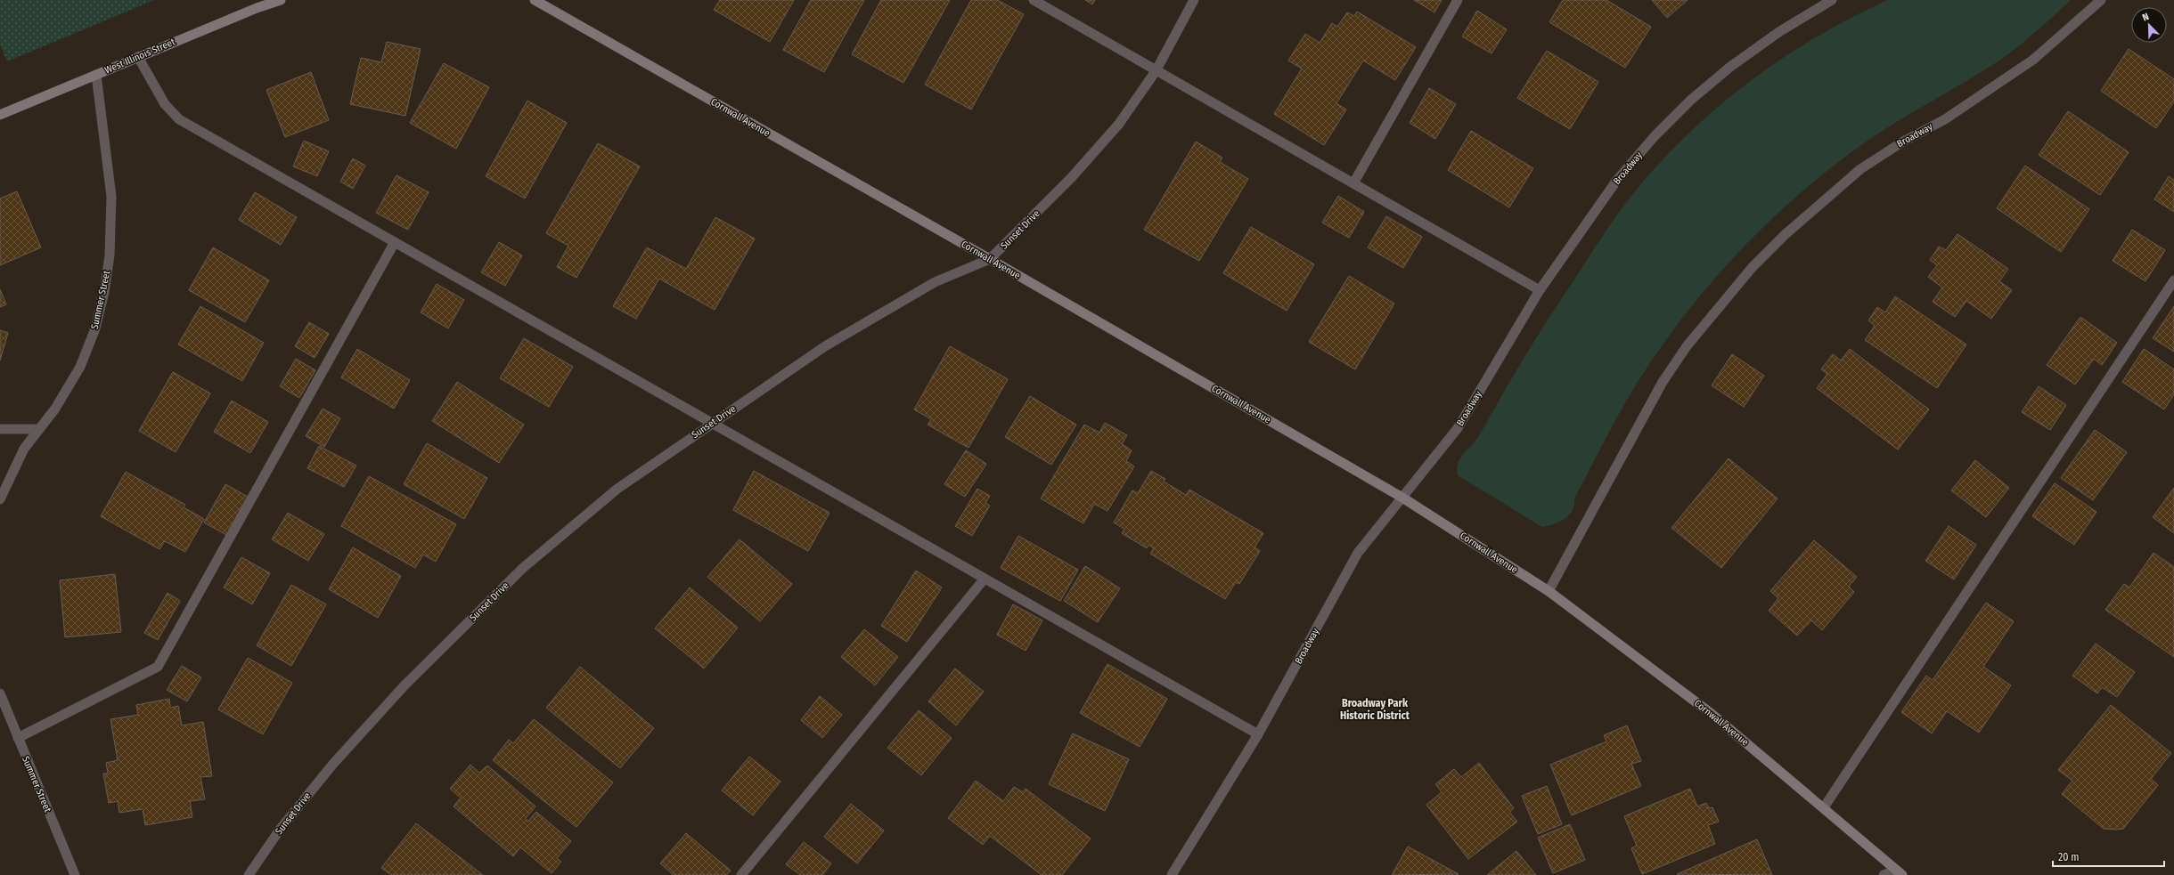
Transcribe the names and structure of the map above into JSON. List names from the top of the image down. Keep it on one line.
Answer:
{"streets":{"main road":["West Illinois Street","Cornwall Avenue"],"street":["Broadway","Sunset Drive","Summer Street"]},"crossings":[["West Illinois Street","Summer Street"],["Cornwall Avenue","Broadway"],["Cornwall Avenue","Sunset Drive"]],"districts":["Broadway Park Historic District"],"scale_bar":"20 m","north":"top left"}
